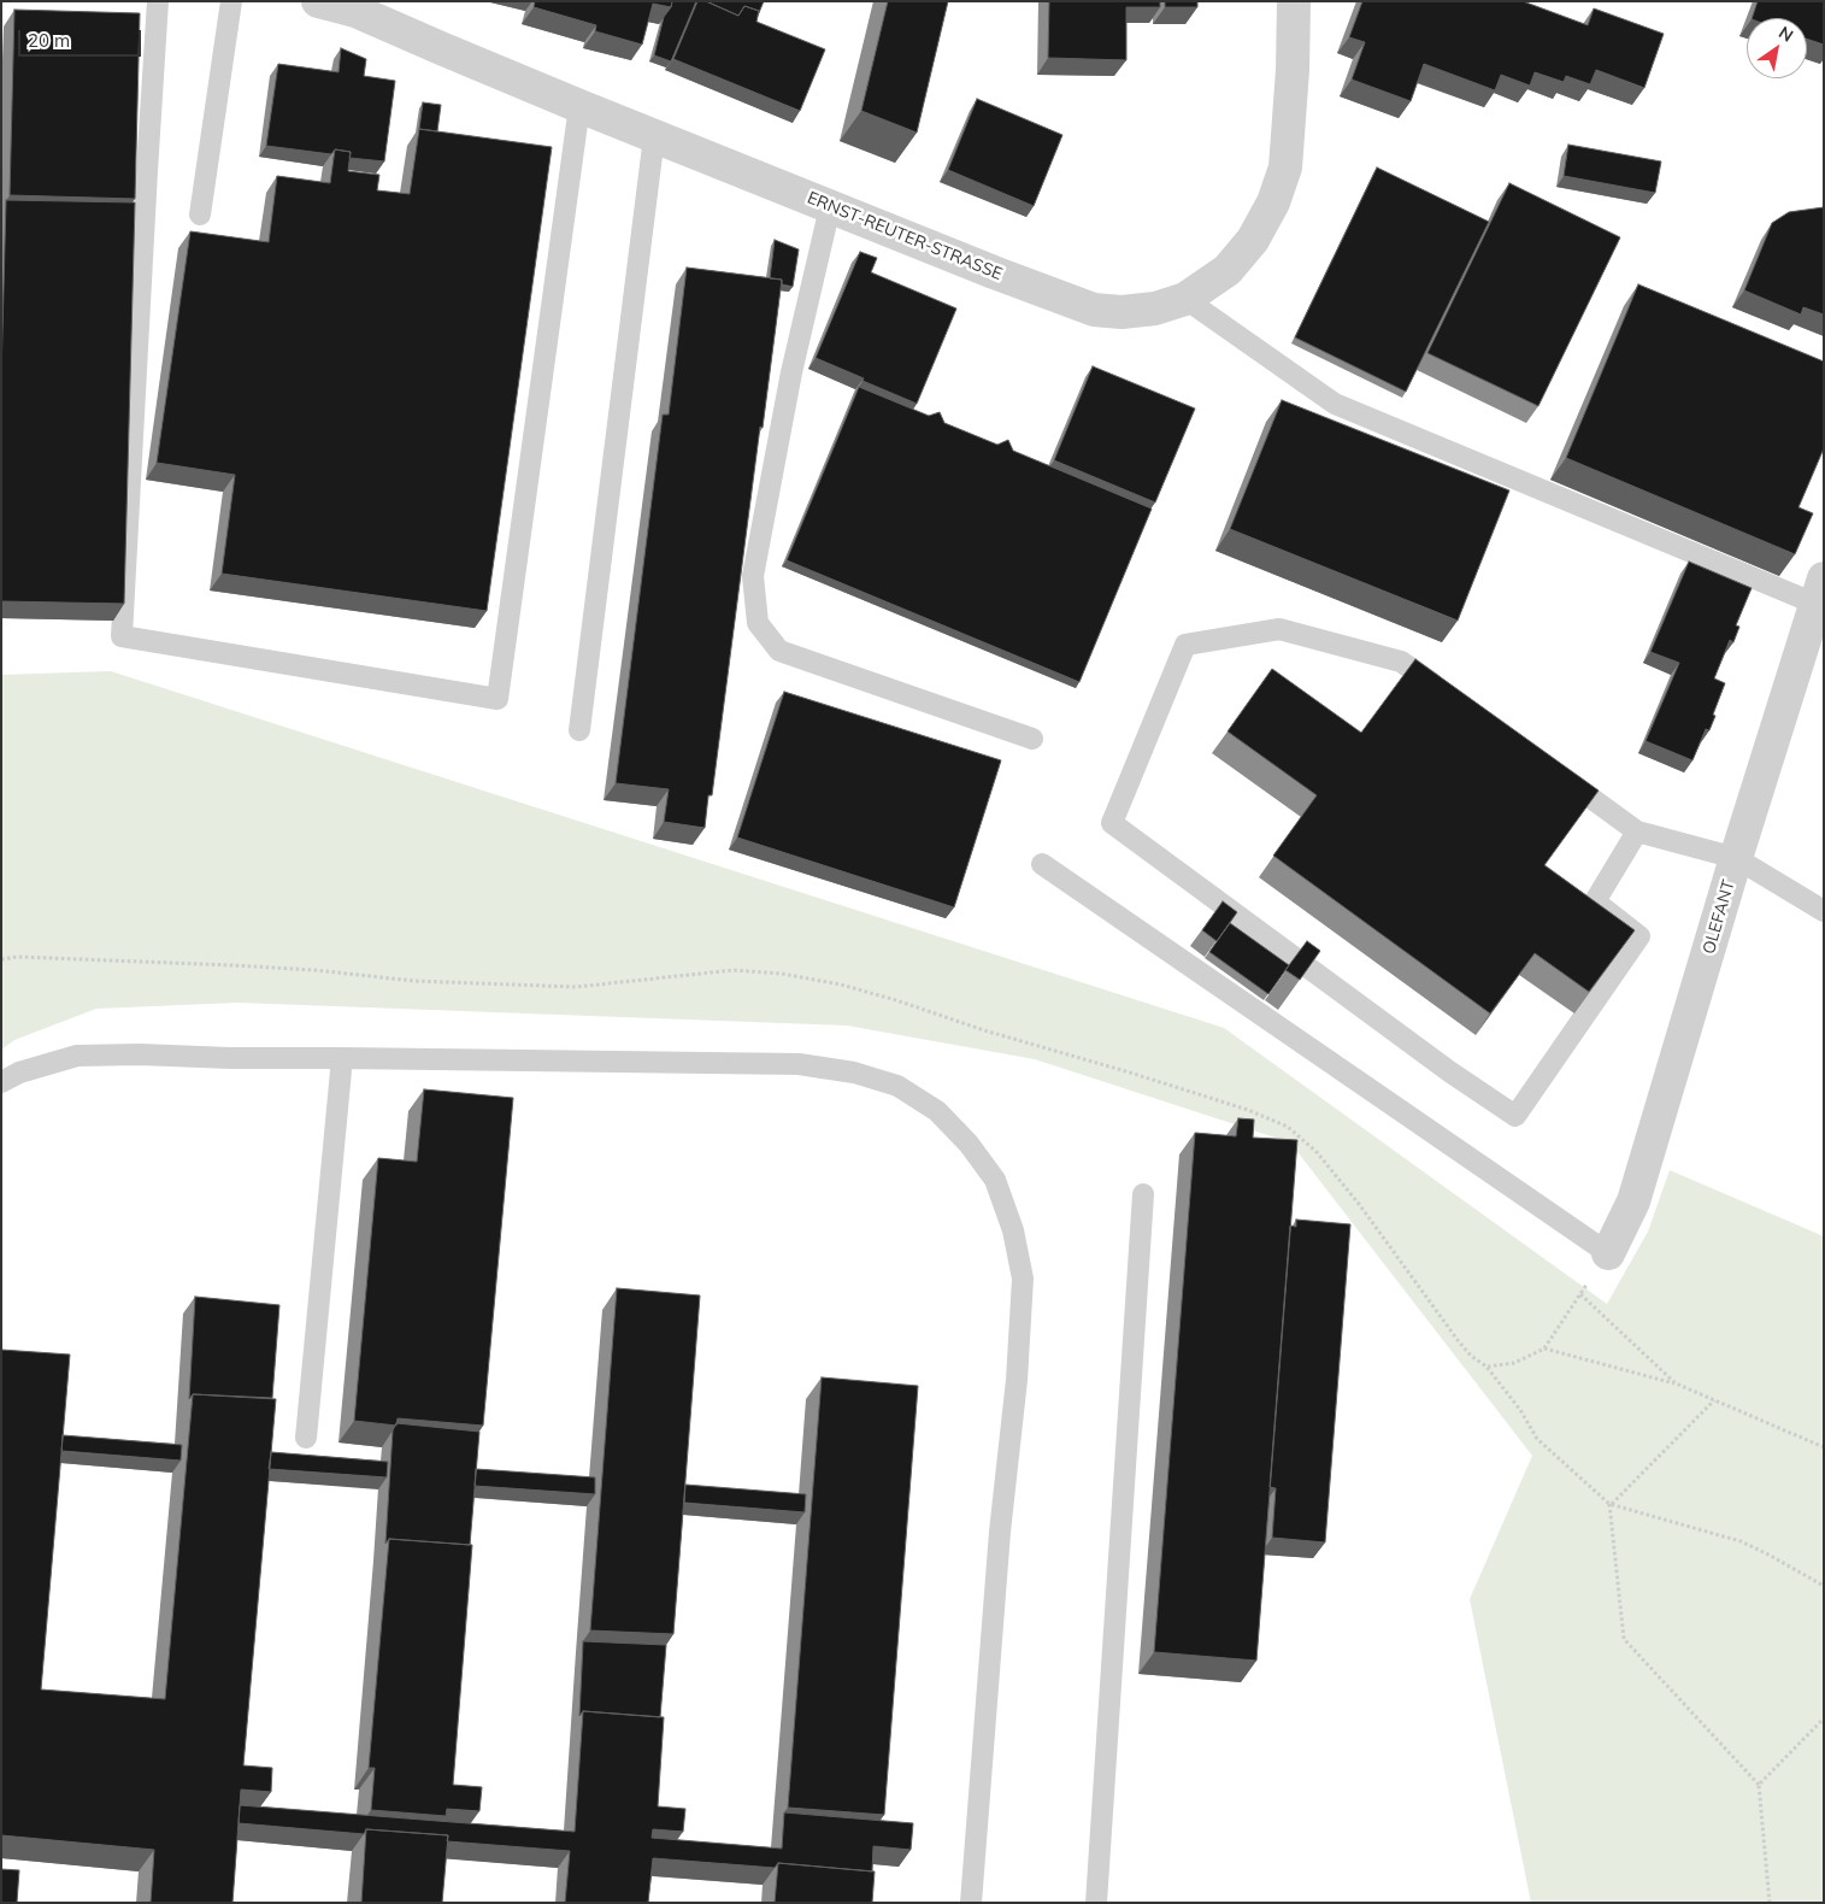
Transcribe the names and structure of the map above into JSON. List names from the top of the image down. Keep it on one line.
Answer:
{"streets":{"street":["ERNST-REUTER-STRASSE","OLEFANT"]},"scale_bar":"20 m","north":"top right"}
